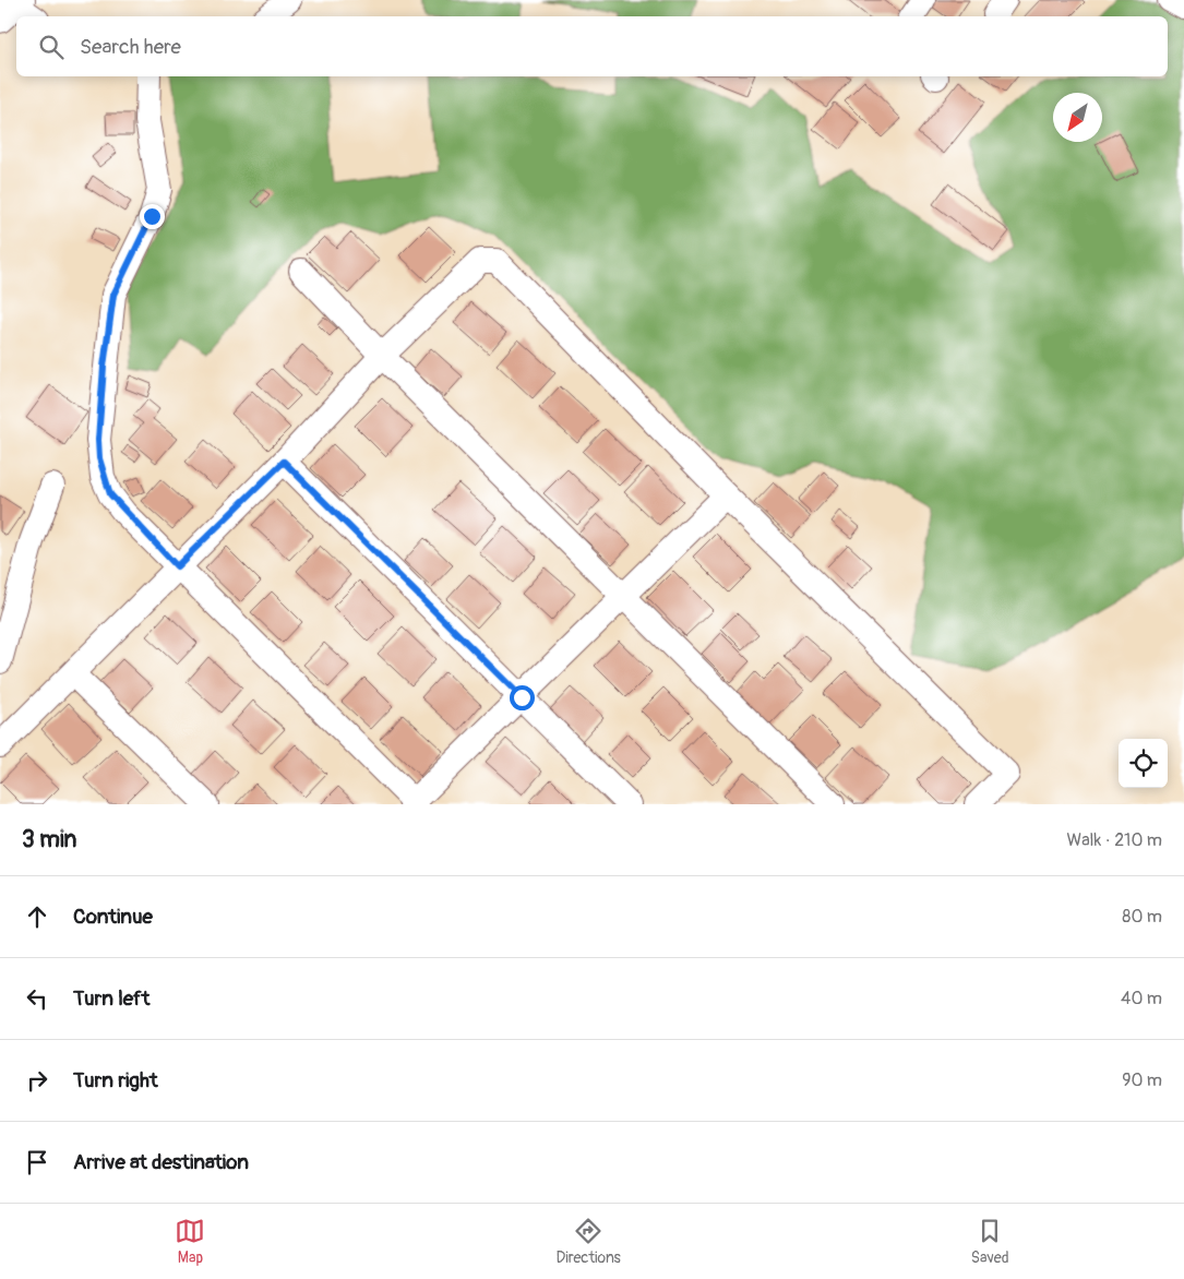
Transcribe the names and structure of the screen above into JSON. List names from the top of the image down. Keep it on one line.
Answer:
{"north":"bottom left","page":{"search":"Search here","heading":["3 min","Walk · 210 m"],"list":[["Continue","80 m"],["Turn left","40 m"],["Turn right","90 m"],"Arrive at destination"],"nav":["Map","Directions","Saved"]}}
